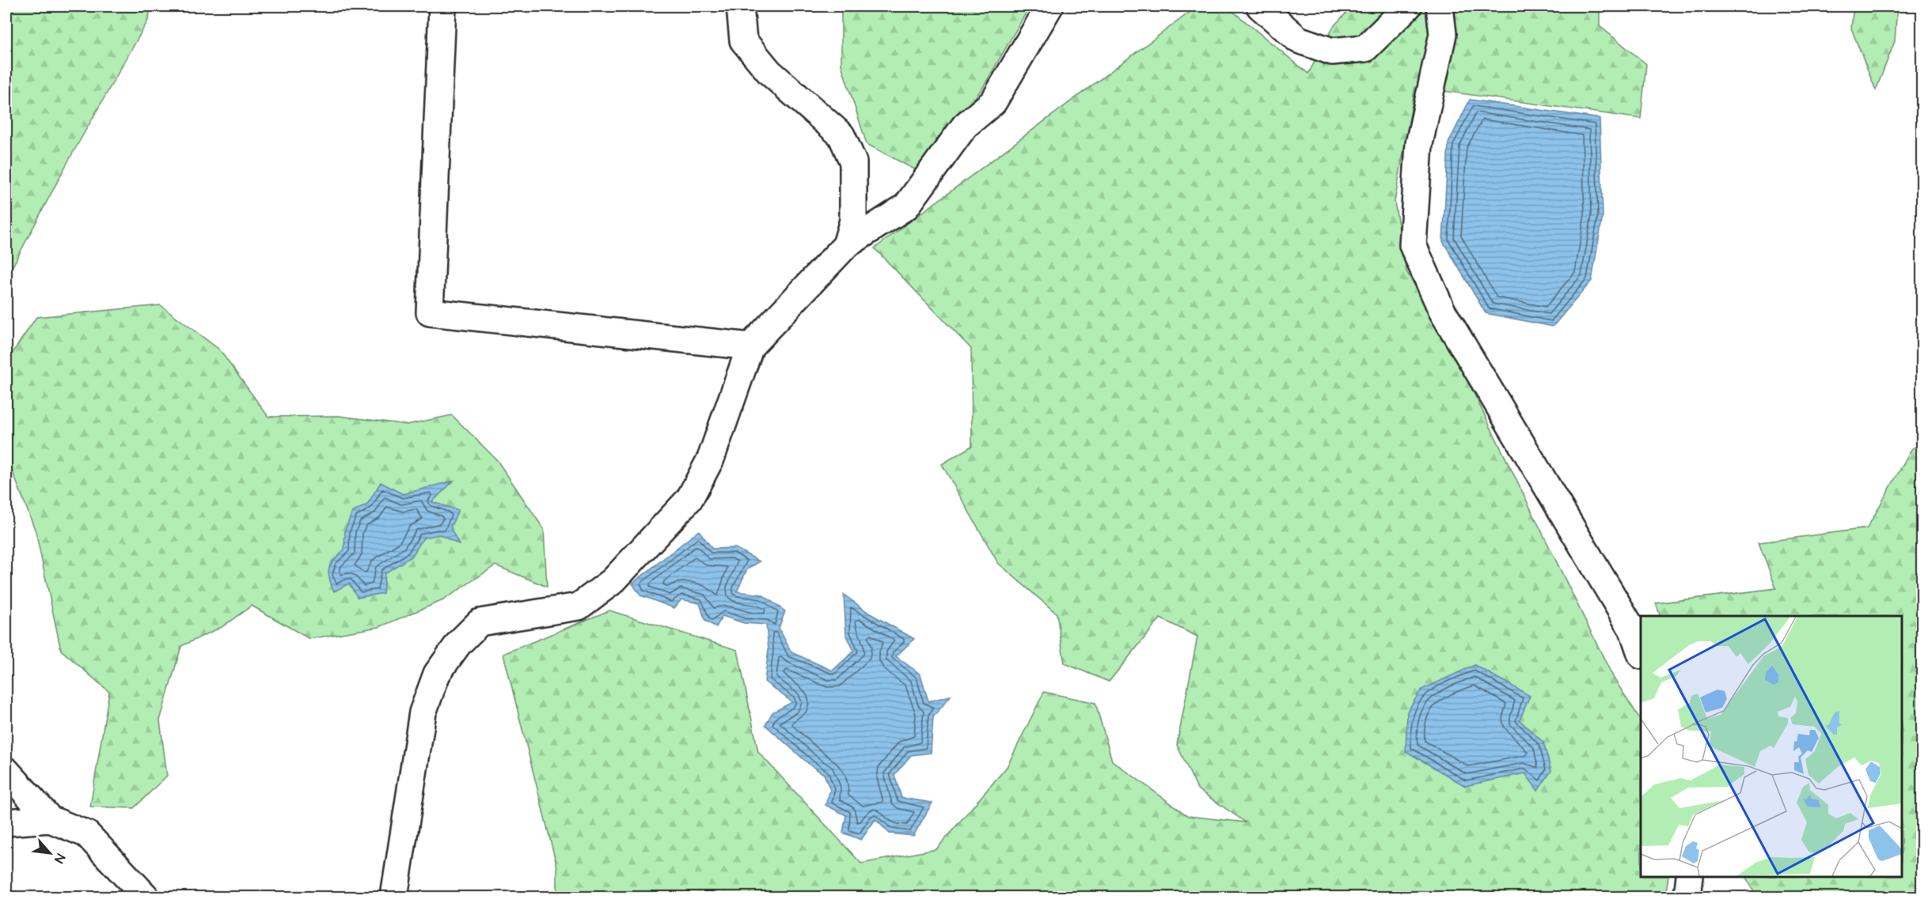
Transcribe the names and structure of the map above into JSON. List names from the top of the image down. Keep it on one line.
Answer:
{"north":"bottom right"}
